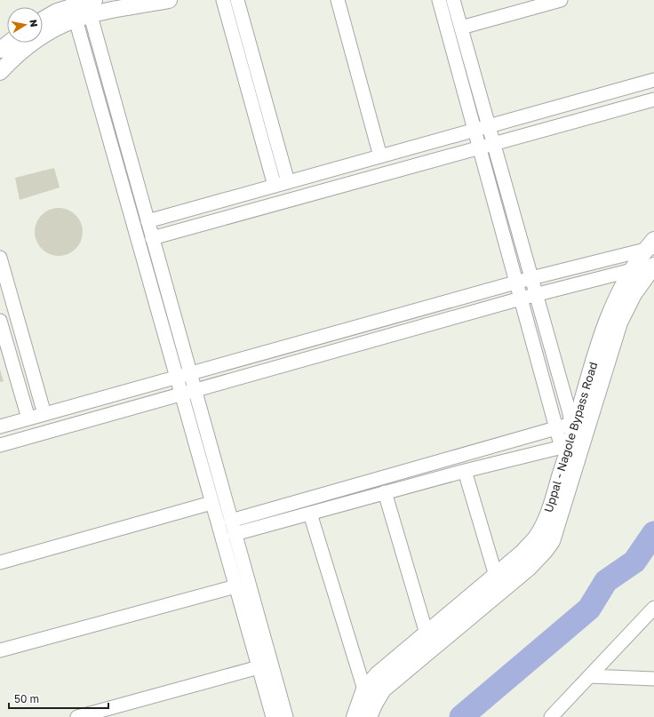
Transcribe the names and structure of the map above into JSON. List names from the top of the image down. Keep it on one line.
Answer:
{"streets":{"street":["Uppal - Nagole Bypass Road"]},"scale_bar":"50 m","north":"right"}
